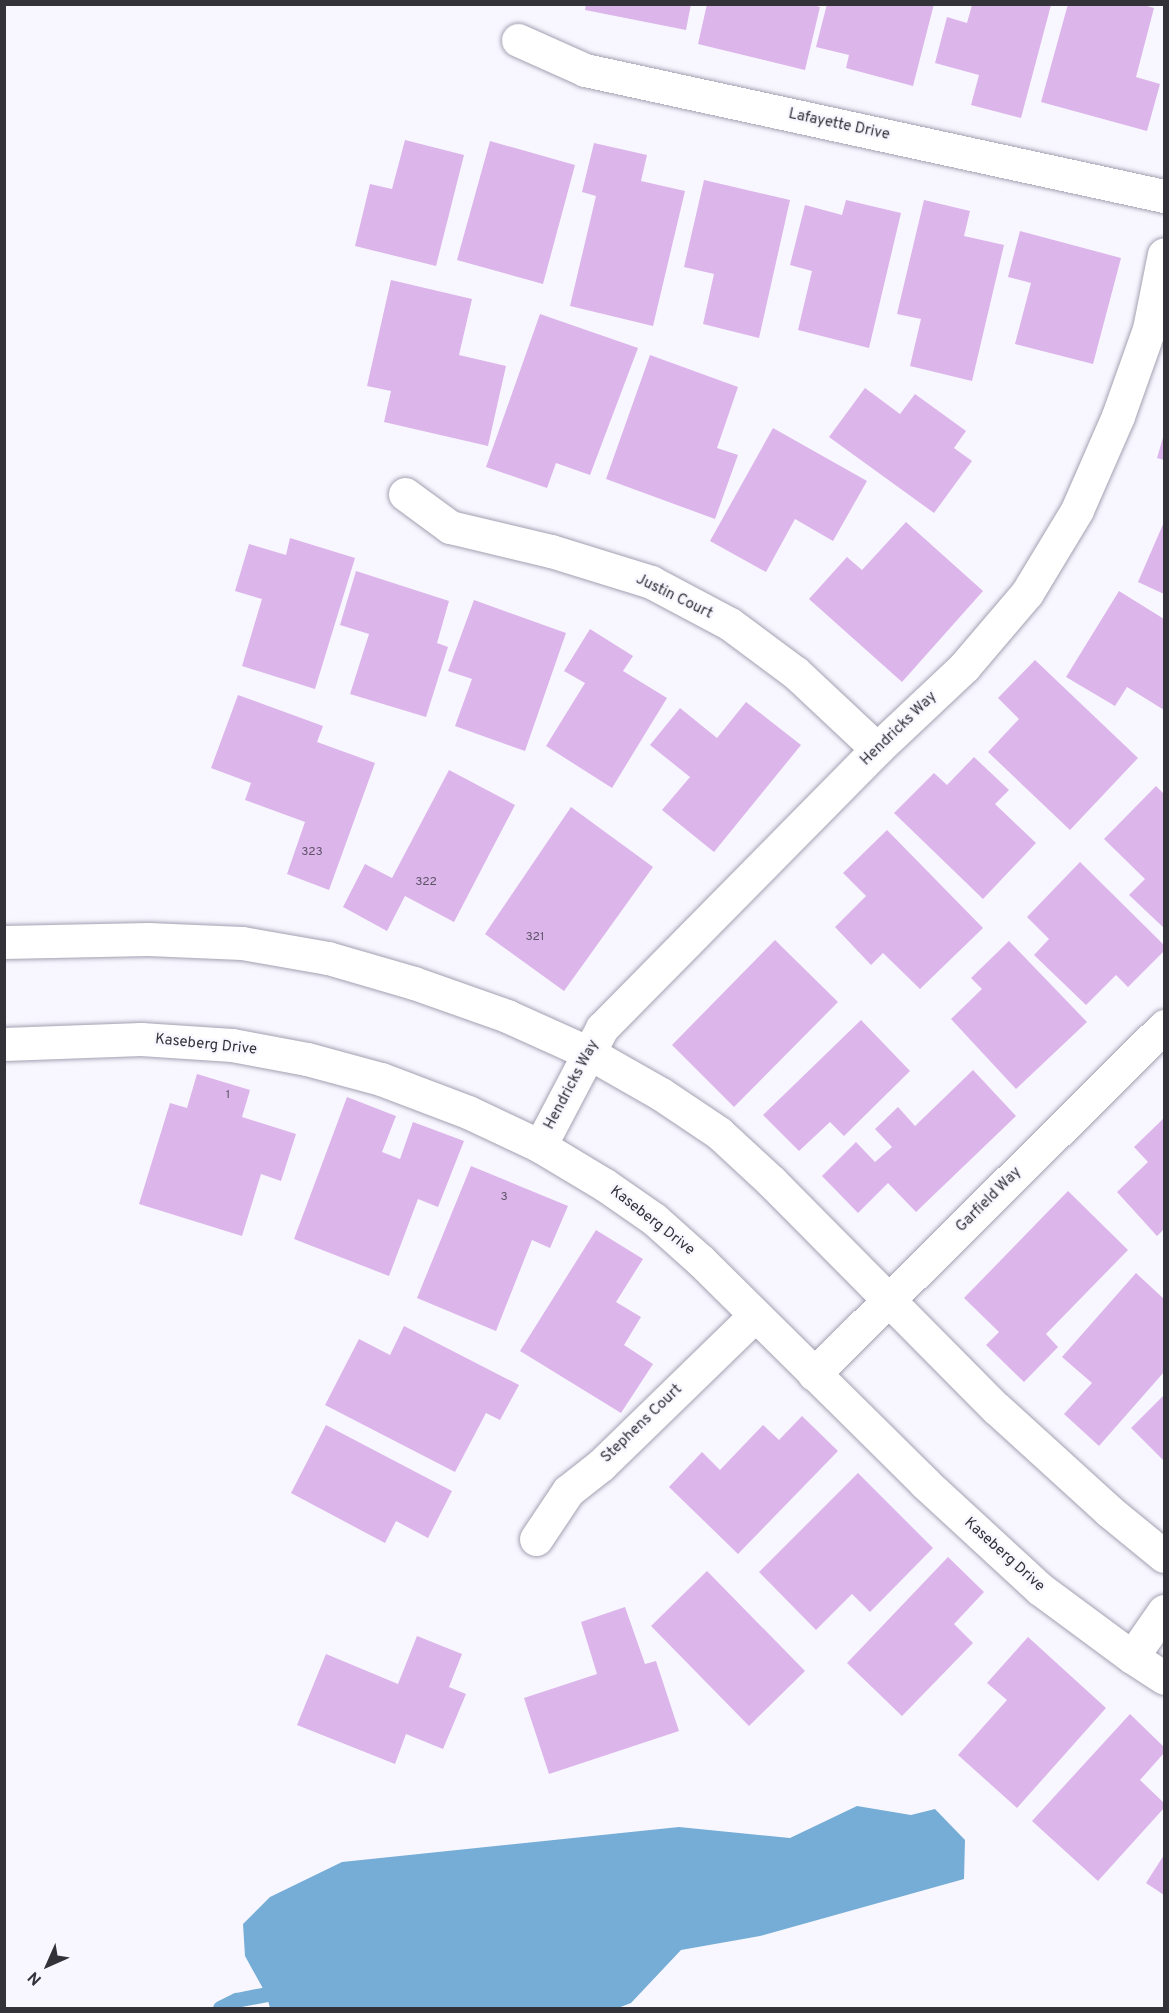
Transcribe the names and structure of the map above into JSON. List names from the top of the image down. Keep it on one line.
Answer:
{"streets":{"street":["Lafayette Drive","Justin Court","Hendricks Way","Kaseberg Drive","Garfield Way","Stephens Court"]},"crossings":[["Justin Court","Hendricks Way"],["Hendricks Way","Kaseberg Drive"],["Kaseberg Drive","Garfield Way"],["Kaseberg Drive","Stephens Court"]],"house_numbers":["323","322","321","1","3"],"north":"bottom left"}
